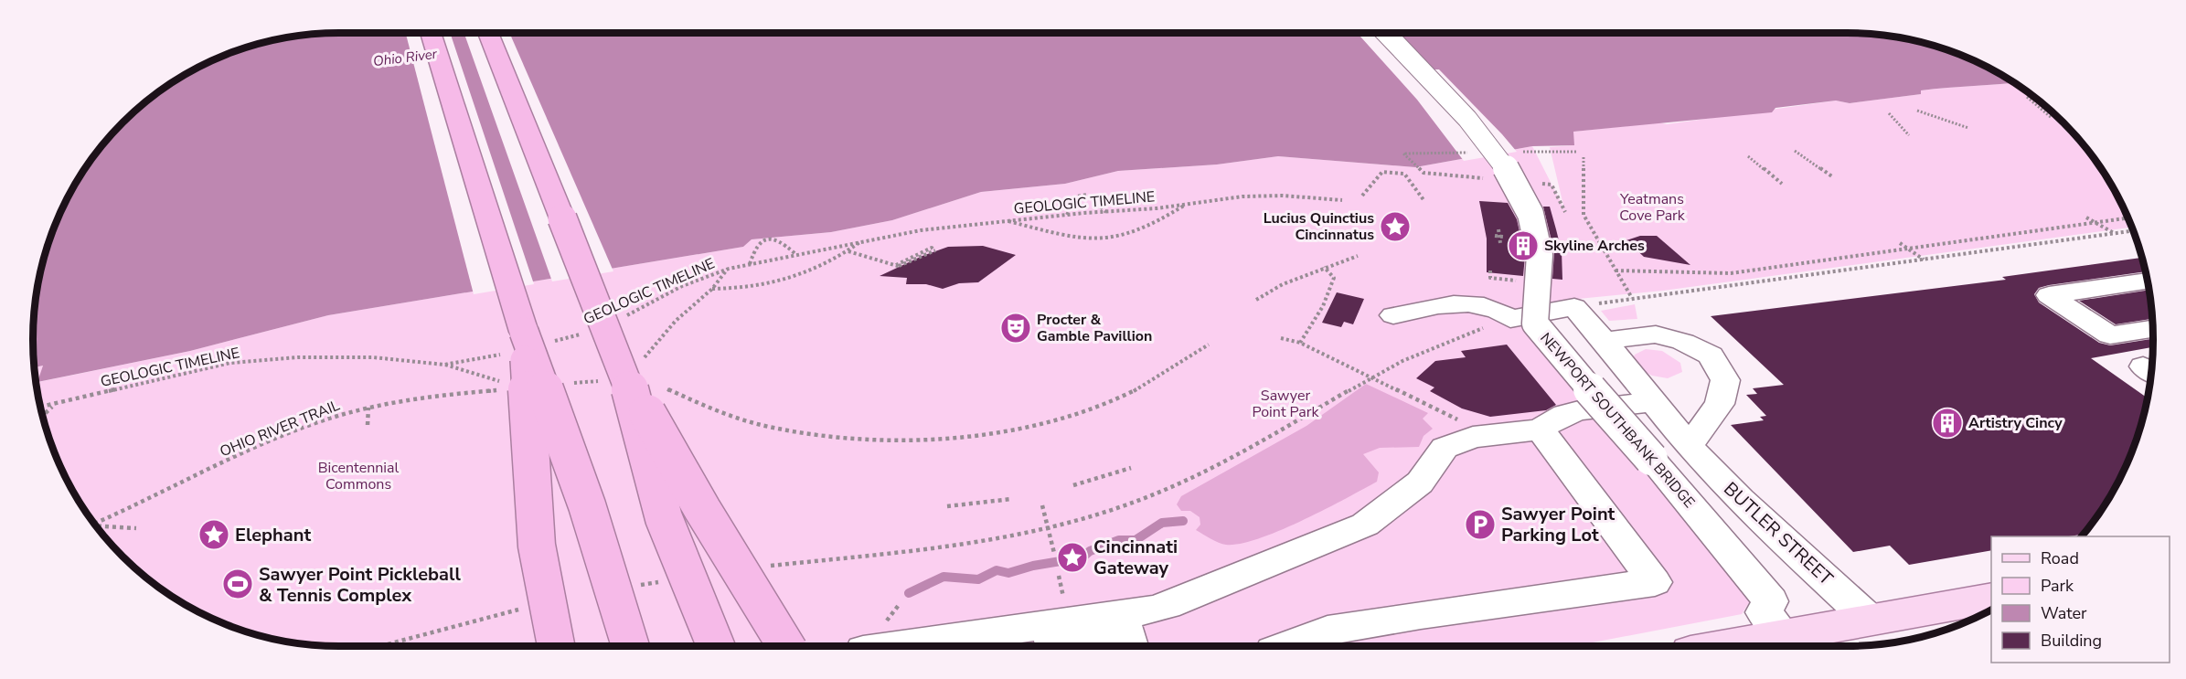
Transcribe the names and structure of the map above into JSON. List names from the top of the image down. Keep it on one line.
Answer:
{"streets":{"street":["NEWPORT SOUTHBANK BRIDGE","BUTLER STREET"],"path":["GEOLOGIC TIMELINE","OHIO RIVER TRAIL"]},"water":["Ohio River"],"parks":["Yeatmans Cove Park","Sawyer Point Park","Bicentennial Commons"],"places":{"place":["Lucius Quinctius Cincinnatus","Elephant","Cincinnati Gateway"],"building":["Skyline Arches","Artistry Cincy"],"theatre":["Procter & Gamble Pavillion"],"parking":["Sawyer Point Parking Lot"],"sports":["Sawyer Point Pickleball & Tennis Complex"]},"legend":["Road","Park","Water","Building"]}
